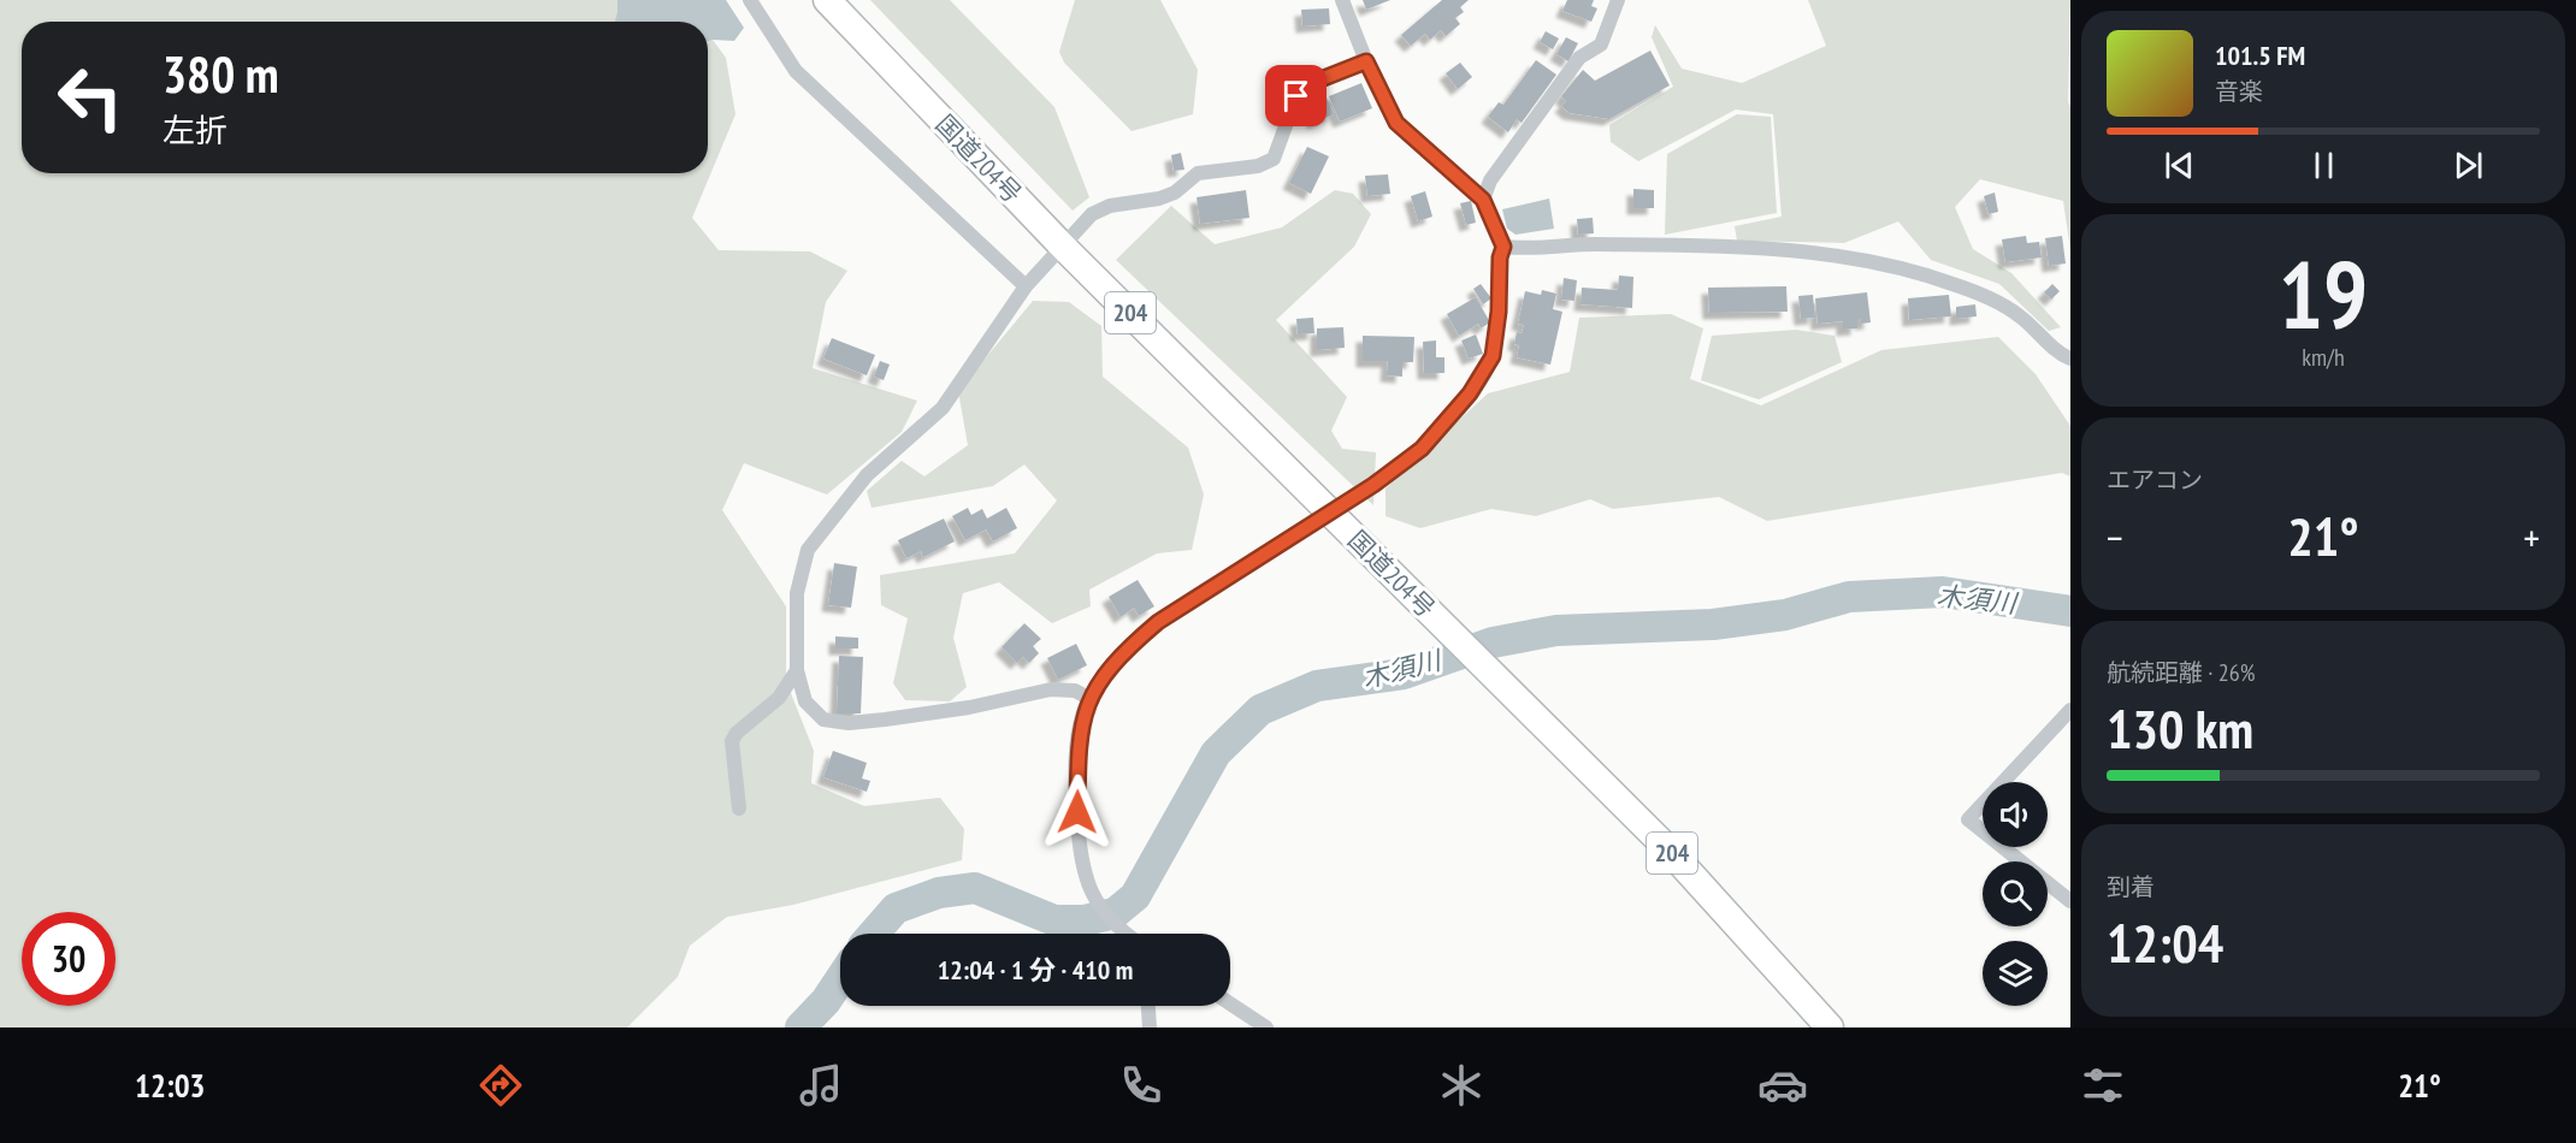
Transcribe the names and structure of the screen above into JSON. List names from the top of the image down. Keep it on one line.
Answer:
{"streets":{"highway":["国道204号","204"]},"water":["木須川"],"page":{"turn":["380 m","左折"],"song":["101.5 FM","音楽"],"tile":[["19","km/h"],"エアコン",["航続距離 · 26%","130 km"],["到着","12:04"]],"heat":["−","21°","+"],"limit":"30","trip":"12:04 · 1 分 · 410 m","tabs":["12:03","21°"]}}
